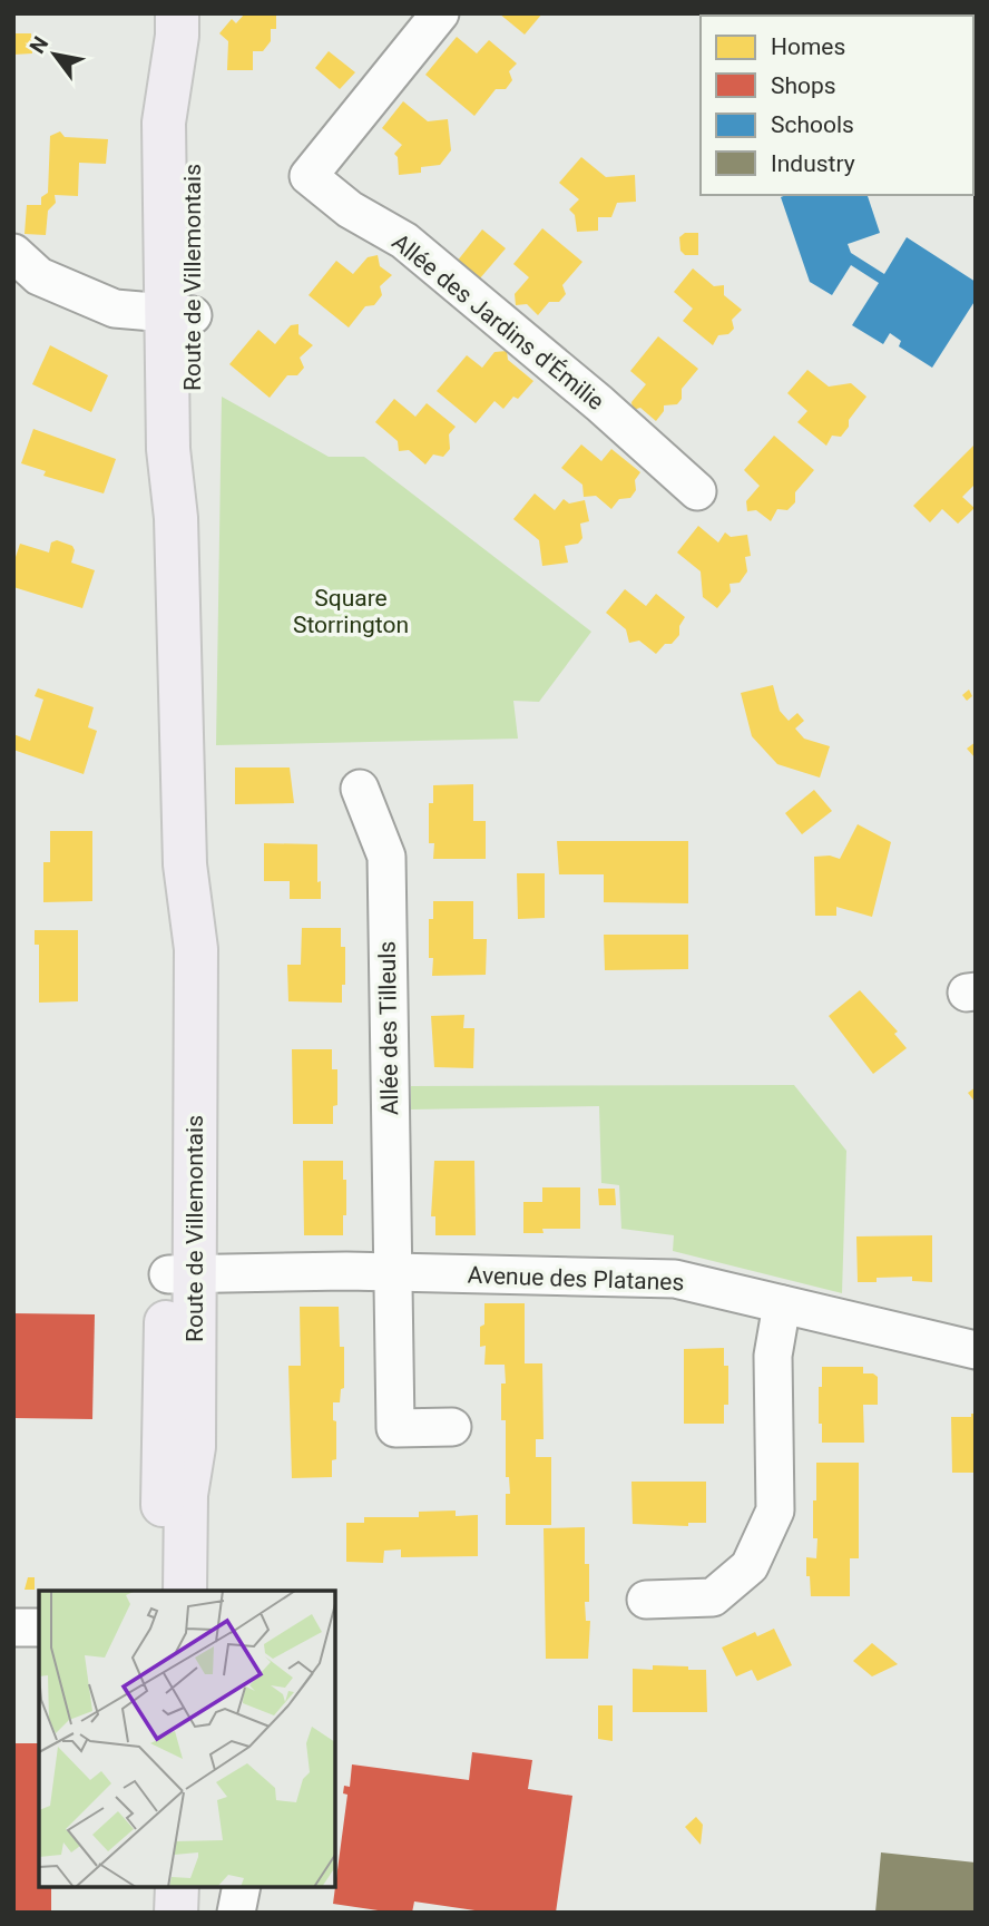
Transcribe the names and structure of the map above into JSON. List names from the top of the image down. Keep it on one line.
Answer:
{"streets":{"main road":["Route de Villemontais"],"street":["Allée des Jardins d'Émilie","Allée des Tilleuls","Avenue des Platanes"]},"crossings":[["Route de Villemontais","Avenue des Platanes"],["Allée des Tilleuls","Avenue des Platanes"]],"parks":["Square Storrington"],"legend":["Homes","Shops","Schools","Industry"],"north":"top left"}
